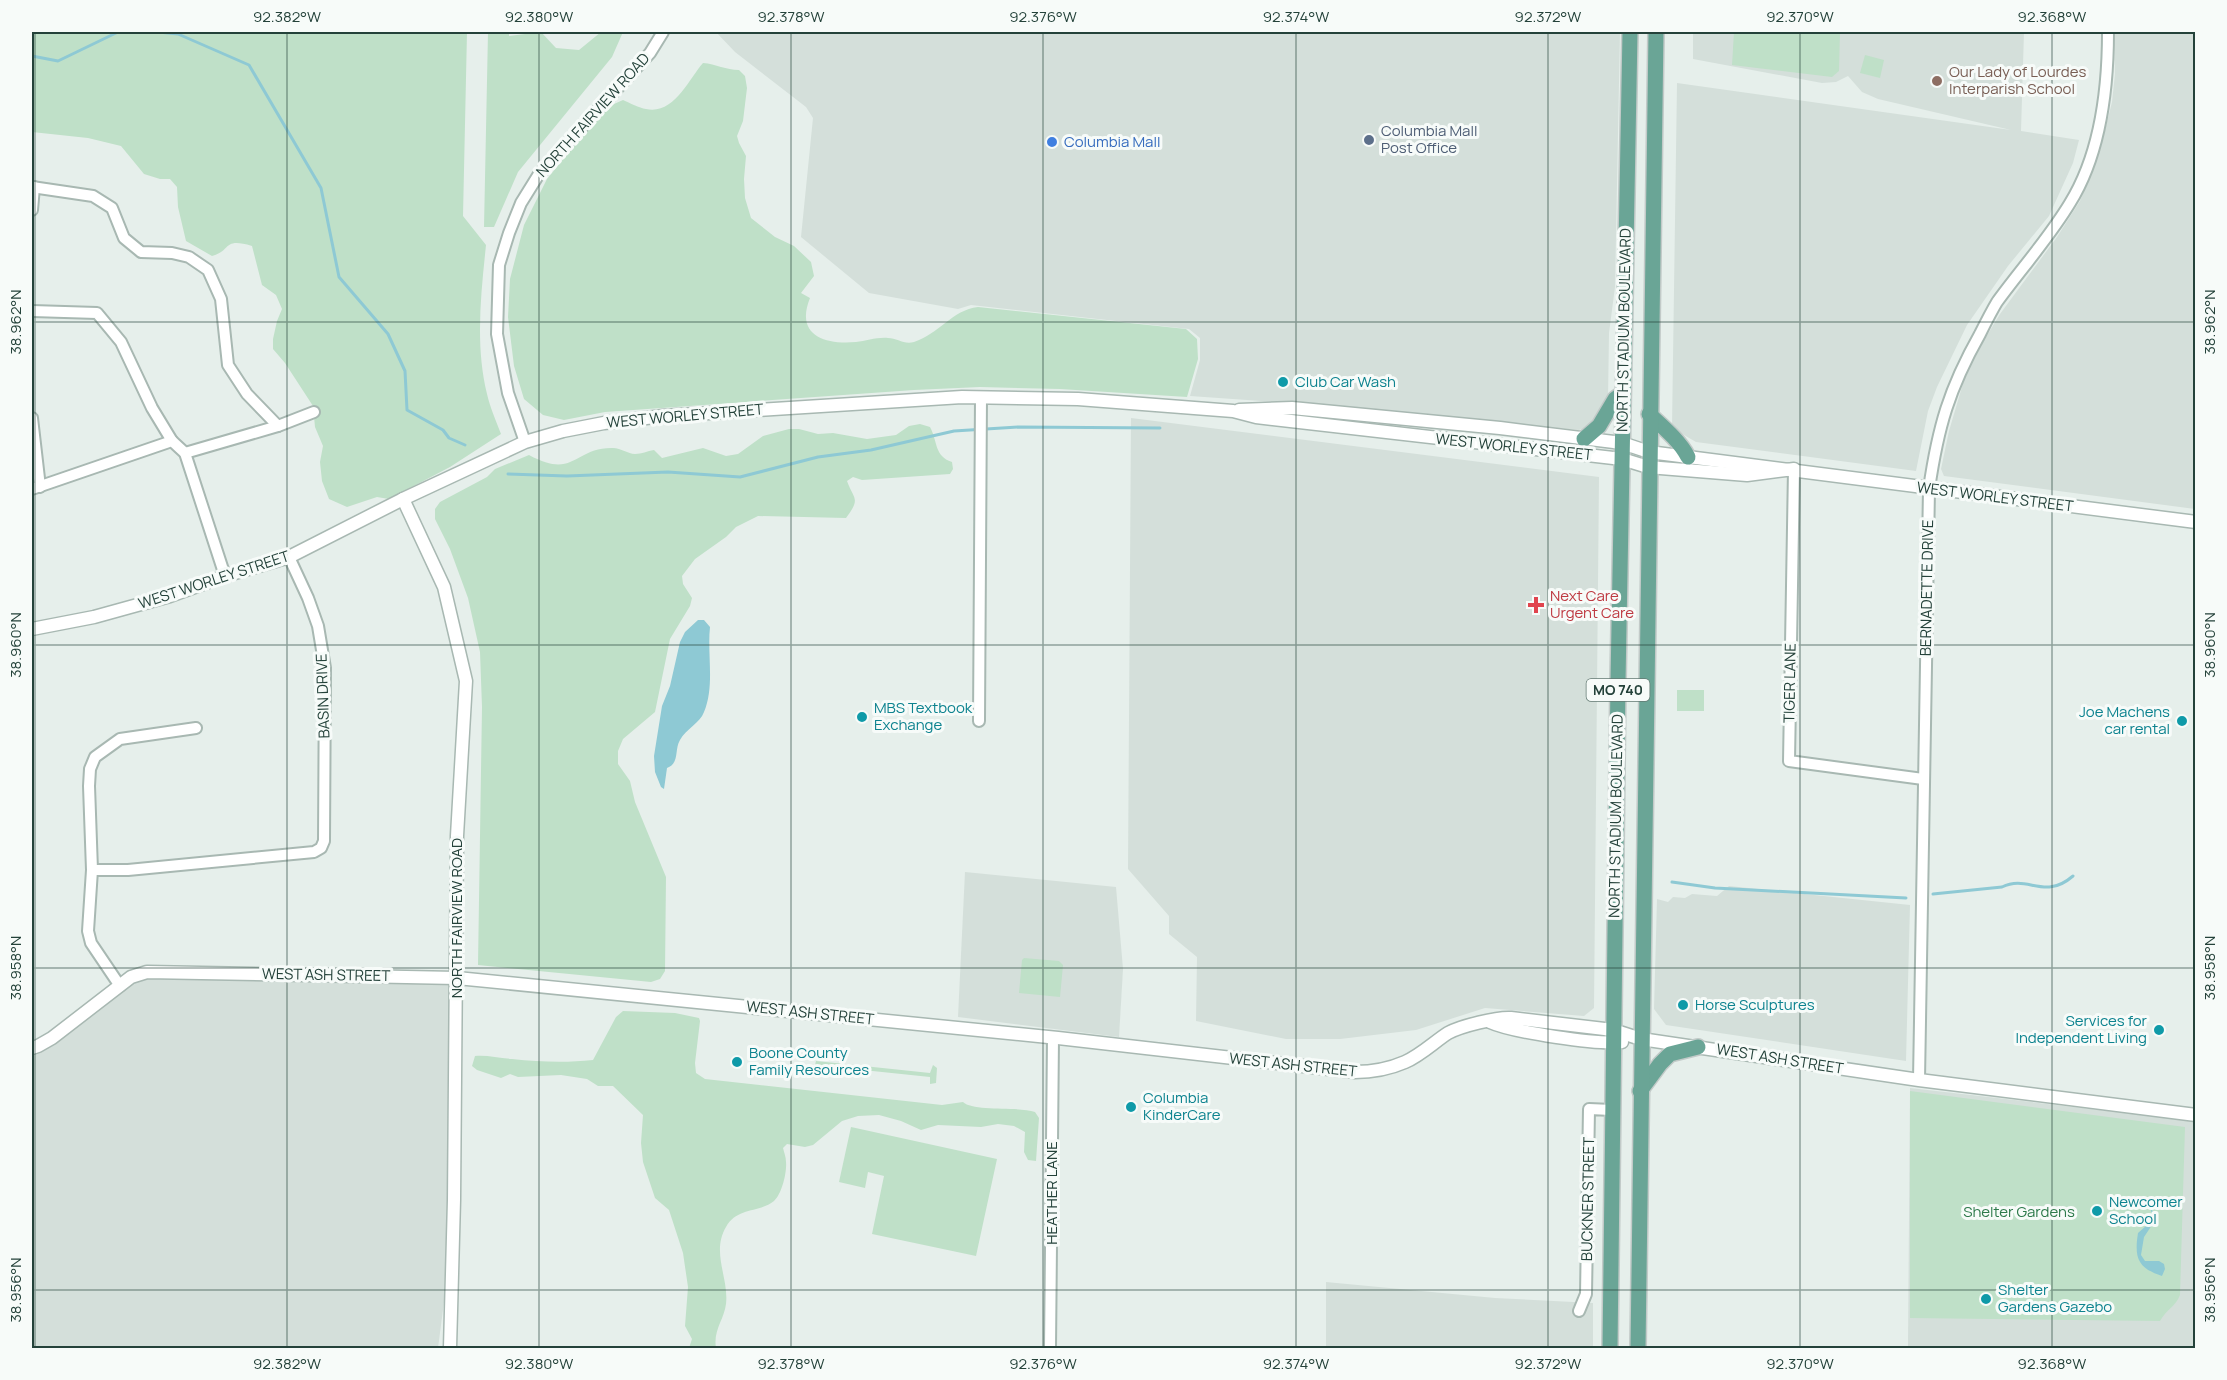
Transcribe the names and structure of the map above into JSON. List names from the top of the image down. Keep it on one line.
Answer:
{"streets":{"main road":["NORTH STADIUM BOULEVARD","MO 740"],"street":["NORTH FAIRVIEW ROAD","WEST WORLEY STREET","BERNADETTE DRIVE","TIGER LANE","BASIN DRIVE","WEST ASH STREET","HEATHER LANE","BUCKNER STREET"]},"crossings":[["NORTH FAIRVIEW ROAD","WEST WORLEY STREET"],["NORTH FAIRVIEW ROAD","WEST ASH STREET"],["NORTH STADIUM BOULEVARD","WEST WORLEY STREET"],["NORTH STADIUM BOULEVARD","WEST ASH STREET"],["NORTH STADIUM BOULEVARD","BUCKNER STREET"],["WEST WORLEY STREET","BERNADETTE DRIVE"],["WEST WORLEY STREET","TIGER LANE"],["WEST WORLEY STREET","BASIN DRIVE"],["BERNADETTE DRIVE","TIGER LANE"],["BERNADETTE DRIVE","WEST ASH STREET"],["WEST ASH STREET","HEATHER LANE"]],"parks":["Shelter Gardens"],"places":{"other":["Our Lady of Lourdes Interparish School","Columbia Mall Post Office","Columbia Mall","Club Car Wash","MBS Textbook Exchange","Joe Machens car rental","Horse Sculptures","Services for Independent Living","Boone County Family Resources","Columbia KinderCare","Newcomer School","Shelter Gardens Gazebo"],"health":["Next Care Urgent Care"]},"coordinates":["92.382°W","92.380°W","92.378°W","92.376°W","92.374°W","92.372°W","92.370°W","92.368°W","38.962°N","38.960°N","38.958°N","38.956°N"]}
